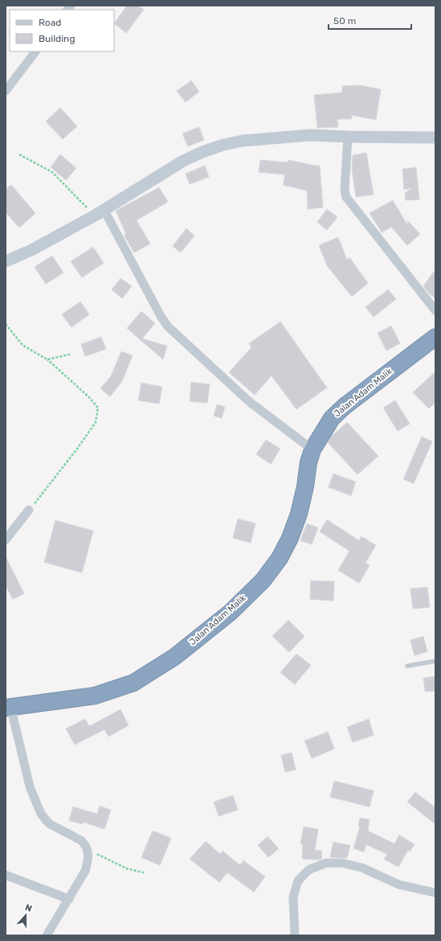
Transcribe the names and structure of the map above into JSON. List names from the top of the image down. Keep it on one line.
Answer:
{"streets":{"highway":["Jalan Adam Malik"]},"legend":["Road","Building"],"scale_bar":"50 m","north":"top"}
